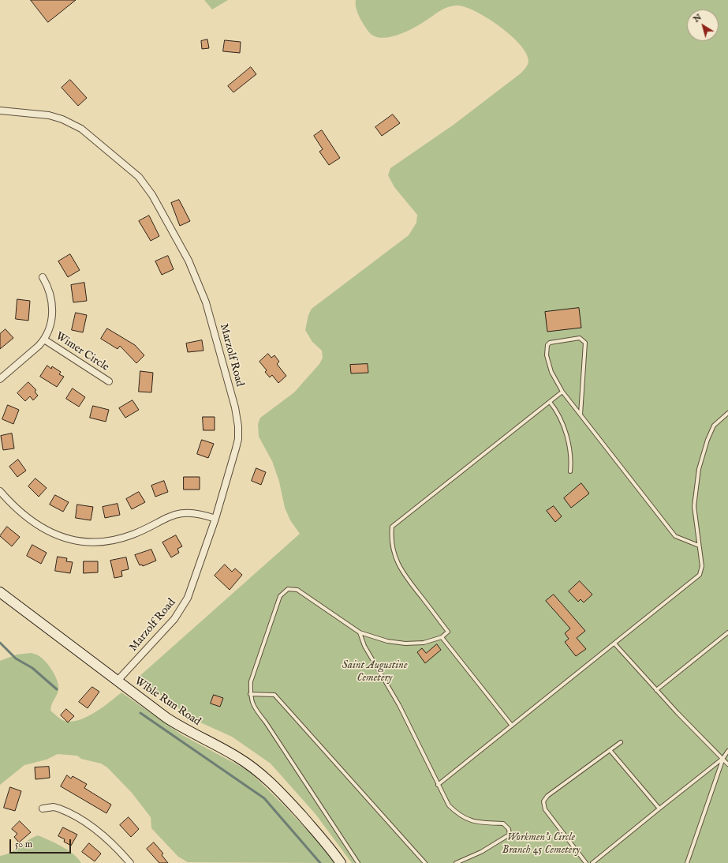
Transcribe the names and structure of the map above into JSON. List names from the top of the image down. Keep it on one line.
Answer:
{"streets":{"street":["Wimer Circle","Marzolf Road","Wible Run Road"]},"crossings":[["Marzolf Road","Wible Run Road"]],"parks":["Saint Augustine Cemetery","Workmen's Circle Branch 45 Cemetery"],"scale_bar":"50 m","north":"top left"}
